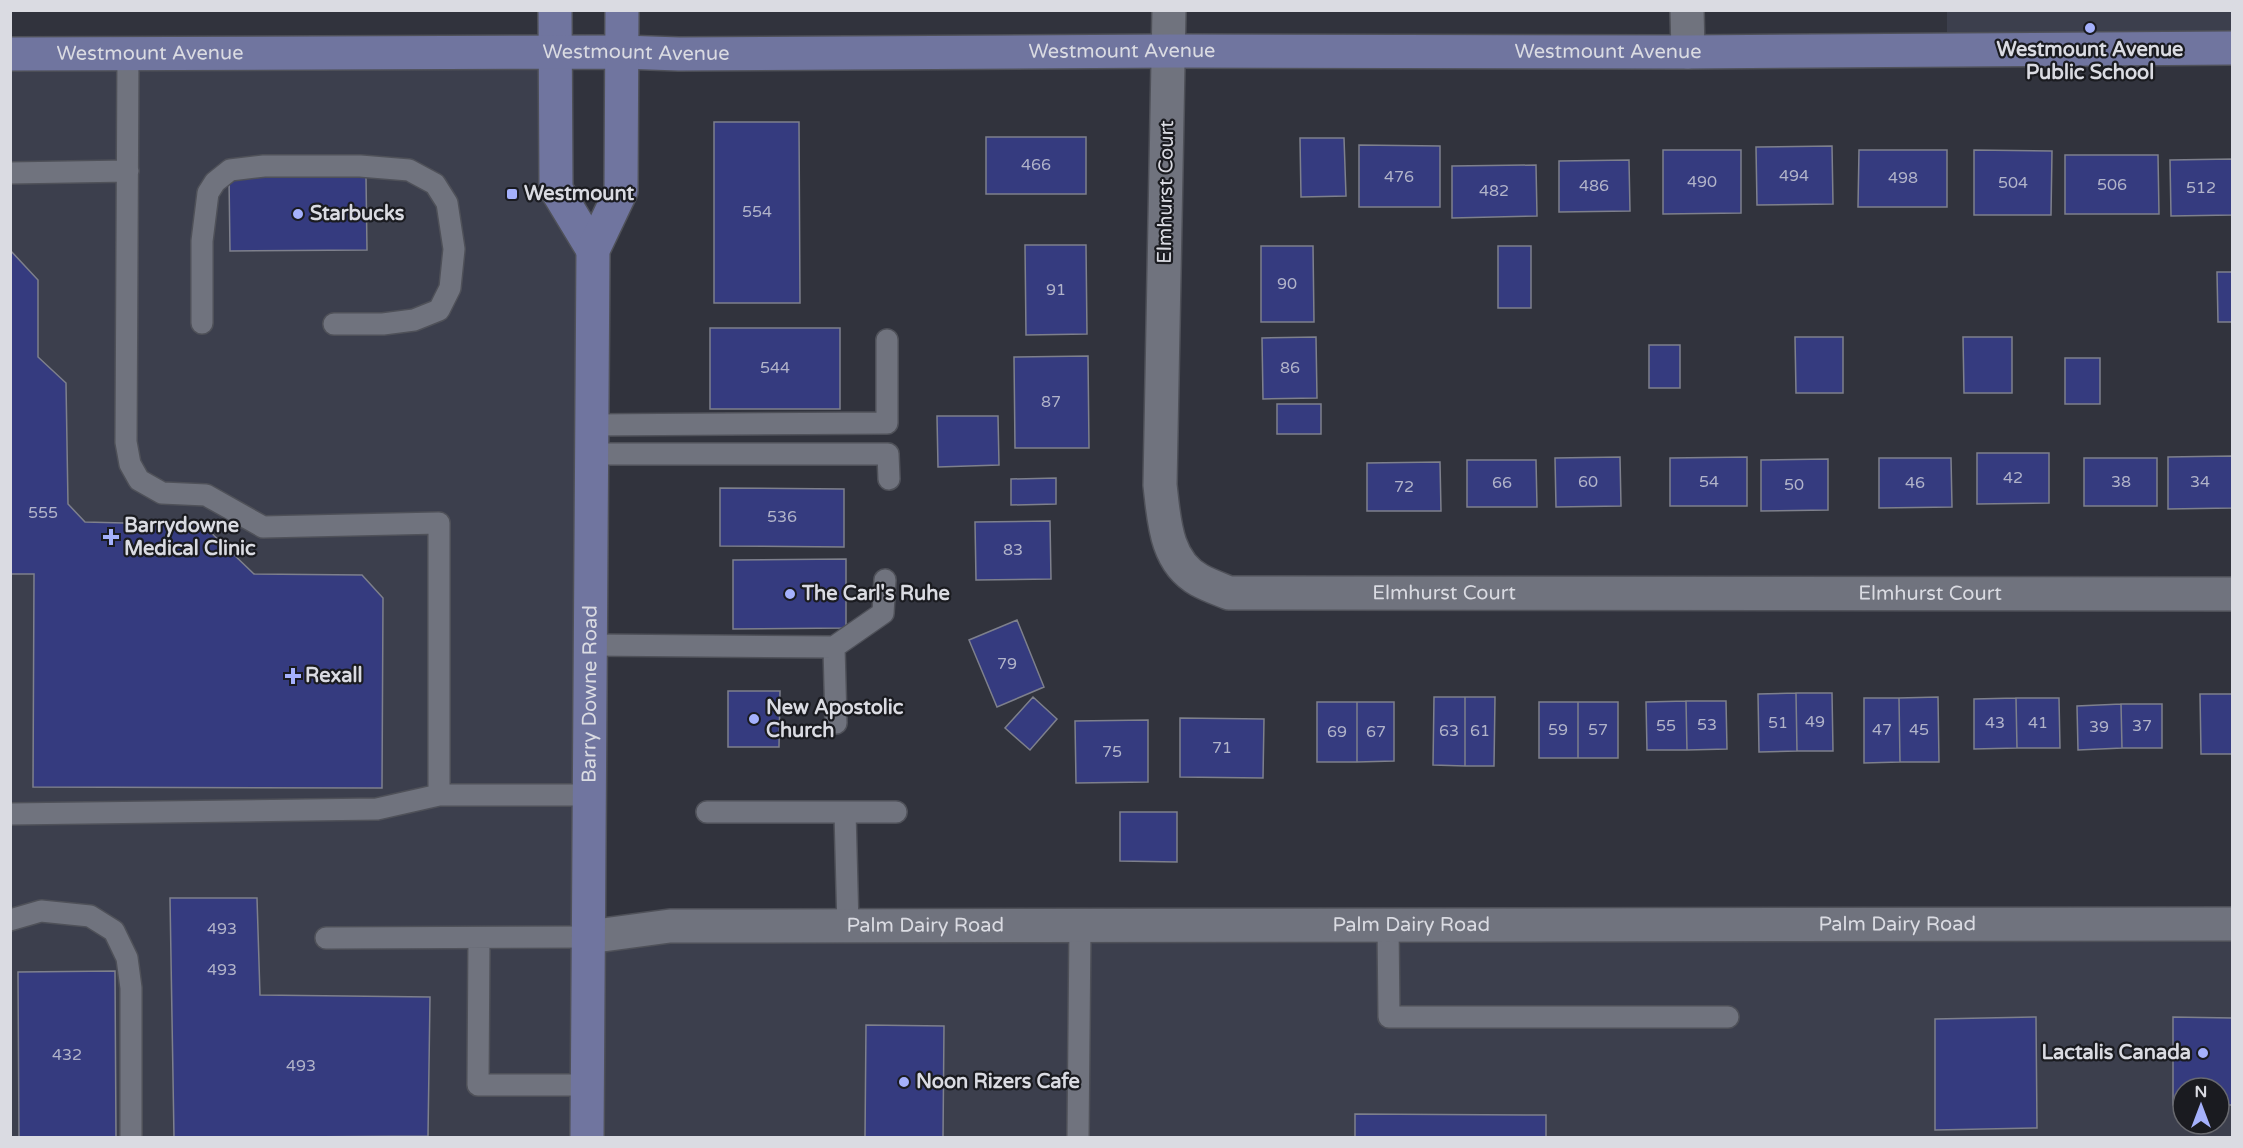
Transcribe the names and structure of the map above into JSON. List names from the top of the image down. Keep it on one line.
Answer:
{"streets":{"street":["Westmount Avenue","Elmhurst Court","Barry Downe Road","Palm Dairy Road"]},"crossings":[["Westmount Avenue","Elmhurst Court"],["Westmount Avenue","Barry Downe Road"],["Barry Downe Road","Palm Dairy Road"]],"places":{"other":["Westmount Avenue Public School","Starbucks","The Carl's Ruhe","New Apostolic Church","Lactalis Canada","Noon Rizers Cafe"],"transit":["Westmount"],"health":["Barrydowne Medical Clinic","Rexall"]},"house_numbers":["466","494","476","498","490","504","506","486","512","482","554","90","91","544","86","87","42","60","54","38","34","66","46","50","72","555","536","83","79","49","51","43","41","53","55","37","39","59","57","47","45","63","61","69","67","71","75","493","493","432","493"],"north":"top"}
